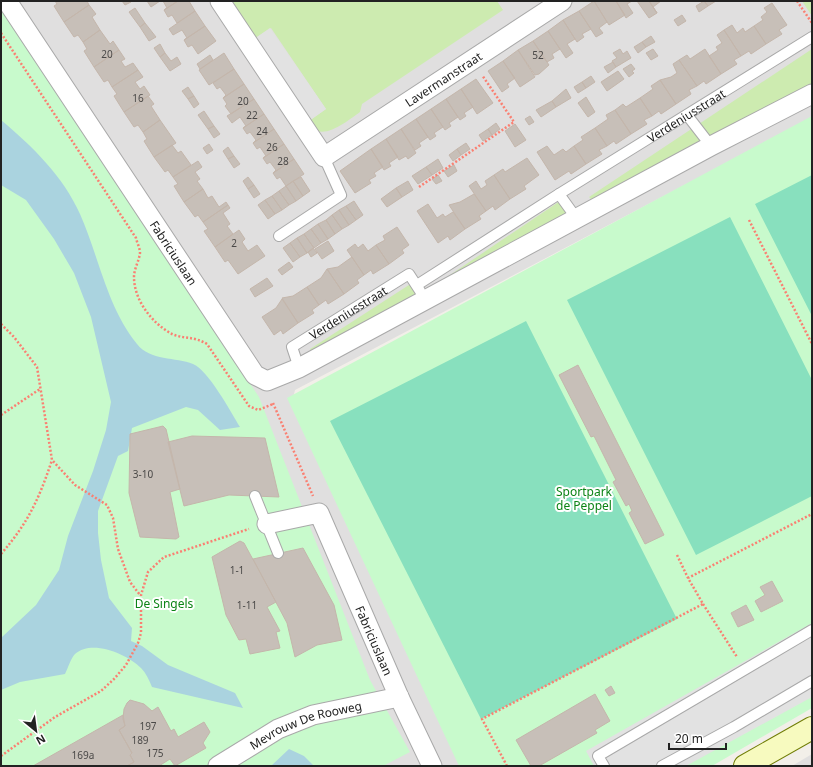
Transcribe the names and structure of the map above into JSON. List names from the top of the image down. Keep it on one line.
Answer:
{"streets":{"street":["Lavermanstraat","Verdeniusstraat","Fabriciuslaan","Mevrouw De Rooweg"]},"crossings":[["Verdeniusstraat","Fabriciuslaan"],["Fabriciuslaan","Mevrouw De Rooweg"]],"parks":["Sportpark de Peppel","De Singels"],"house_numbers":["20","52","16","20","22","24","26","28","2","3-10","1-1","1-11","197","189","175","169a"],"scale_bar":"20 m","north":"bottom right"}
